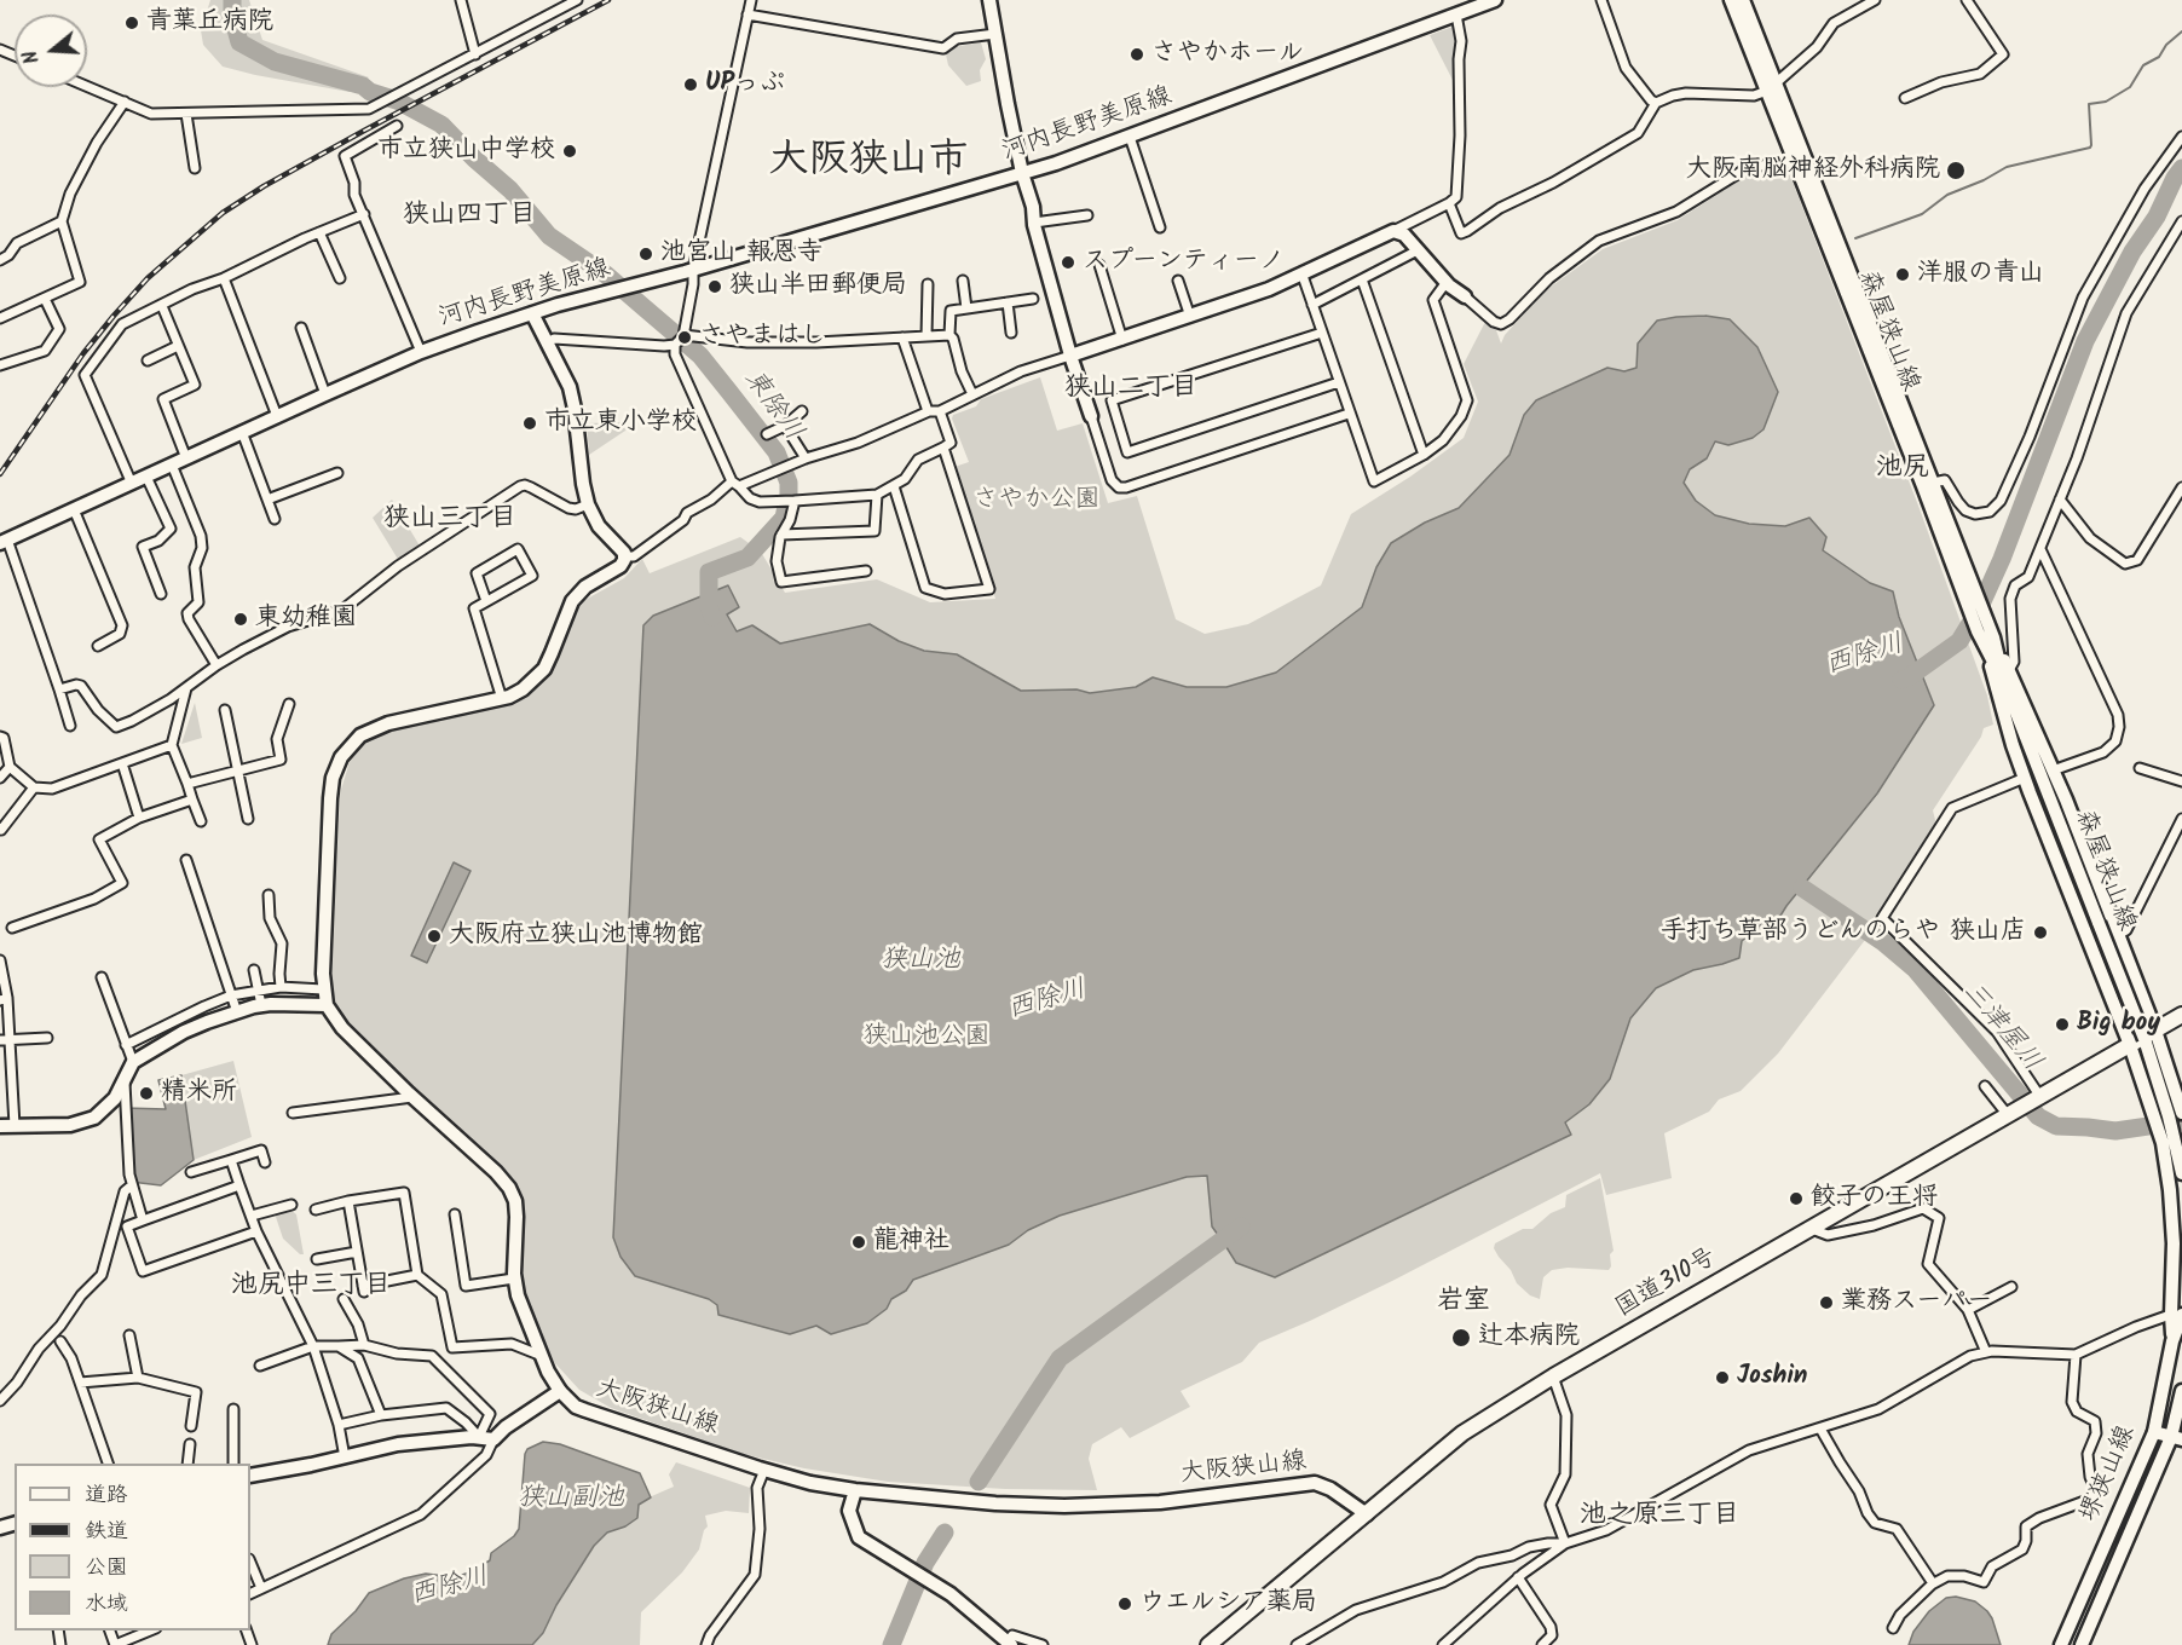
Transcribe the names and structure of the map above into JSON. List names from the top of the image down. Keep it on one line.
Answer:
{"streets":{"highway":["国道310号"],"main road":["河内長野美原線","森屋狭山線","大阪狭山線","堺狭山線"]},"crossings":[["森屋狭山線","国道310号"],["森屋狭山線","堺狭山線"],["国道310号","大阪狭山線"],["国道310号","堺狭山線"]],"districts":["大阪狭山市","狭山四丁目","狭山二丁目","池尻","狭山三丁目","池尻中三丁目","岩室","池之原三丁目"],"water":["東除川","西除川","狭山池","三津屋川","狭山副池"],"parks":["さやか公園","狭山池公園"],"places":["青葉丘病院","さやかホール","UPっぷ","市立狭山中学校","大阪南脳神経外科病院","池宮山 報恩寺","スプーンティーノ","洋服の青山","狭山半田郵便局","さやまはし","市立東小学校","東幼稚園","手打ち草部うどんのらや 狭山店","大阪府立狭山池博物館","Big boy","精米所","餃子の王将","龍神社","業務スーパー","辻本病院","Joshin","ウエルシア薬局"],"legend":["道路","鉄道","公園","水域"],"north":"left"}
